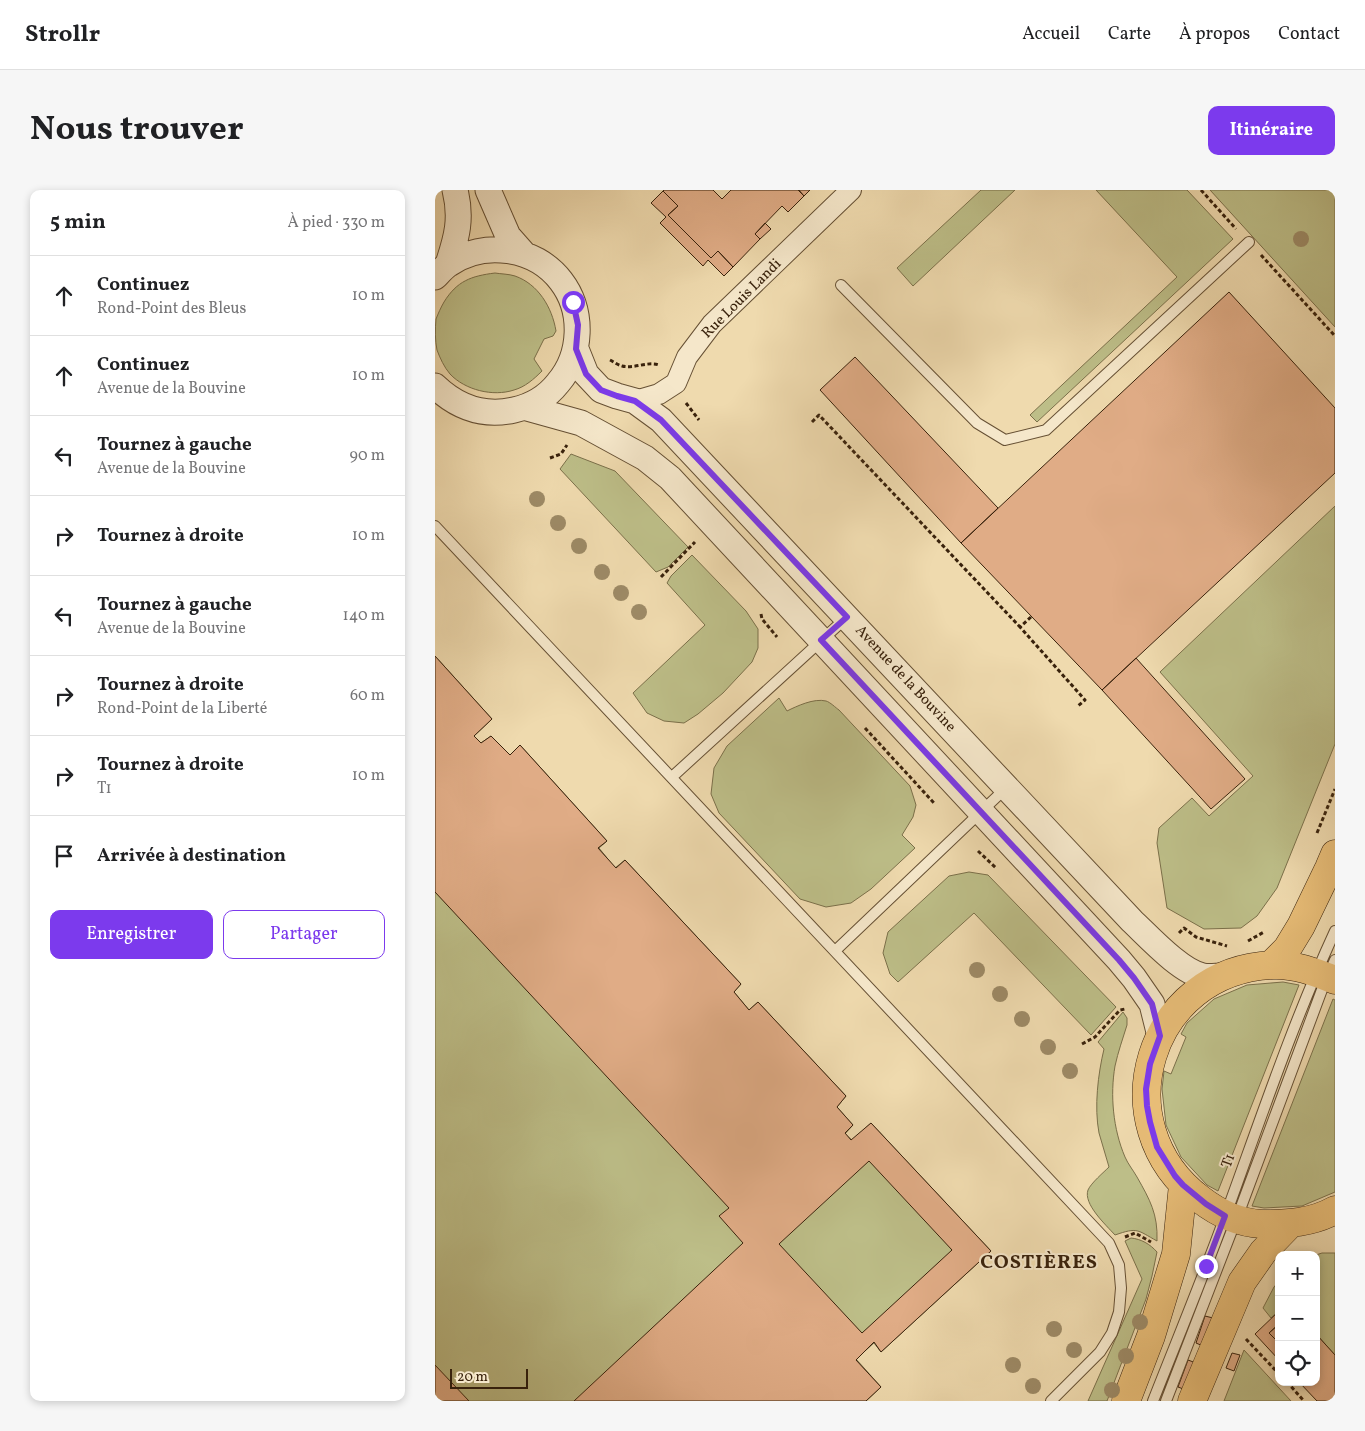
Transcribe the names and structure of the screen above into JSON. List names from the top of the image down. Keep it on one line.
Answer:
{"streets":{"street":["Rue Louis Landi","Avenue de la Bouvine"],"lane":["T1"]},"crossings":[["Rue Louis Landi","Avenue de la Bouvine"]],"districts":["COSTIÈRES"],"scale_bar":"20 m","page":{"header":"Strollr","nav":["Accueil","Carte","À propos","Contact"],"title":"Nous trouver","buttons":["Itinéraire",["Enregistrer","Partager"]],"heading":["5 min","À pied · 330 m"],"list":[["Continuez","Rond-Point des Bleus","10 m"],["Continuez","Avenue de la Bouvine","10 m"],["Tournez à gauche","Avenue de la Bouvine","90 m"],["Tournez à droite","10 m"],["Tournez à gauche","Avenue de la Bouvine","140 m"],["Tournez à droite","Rond-Point de la Liberté","60 m"],["Tournez à droite","T1","10 m"],"Arrivée à destination"],"map_buttons":["+","−"],"scale":"20 m"}}
